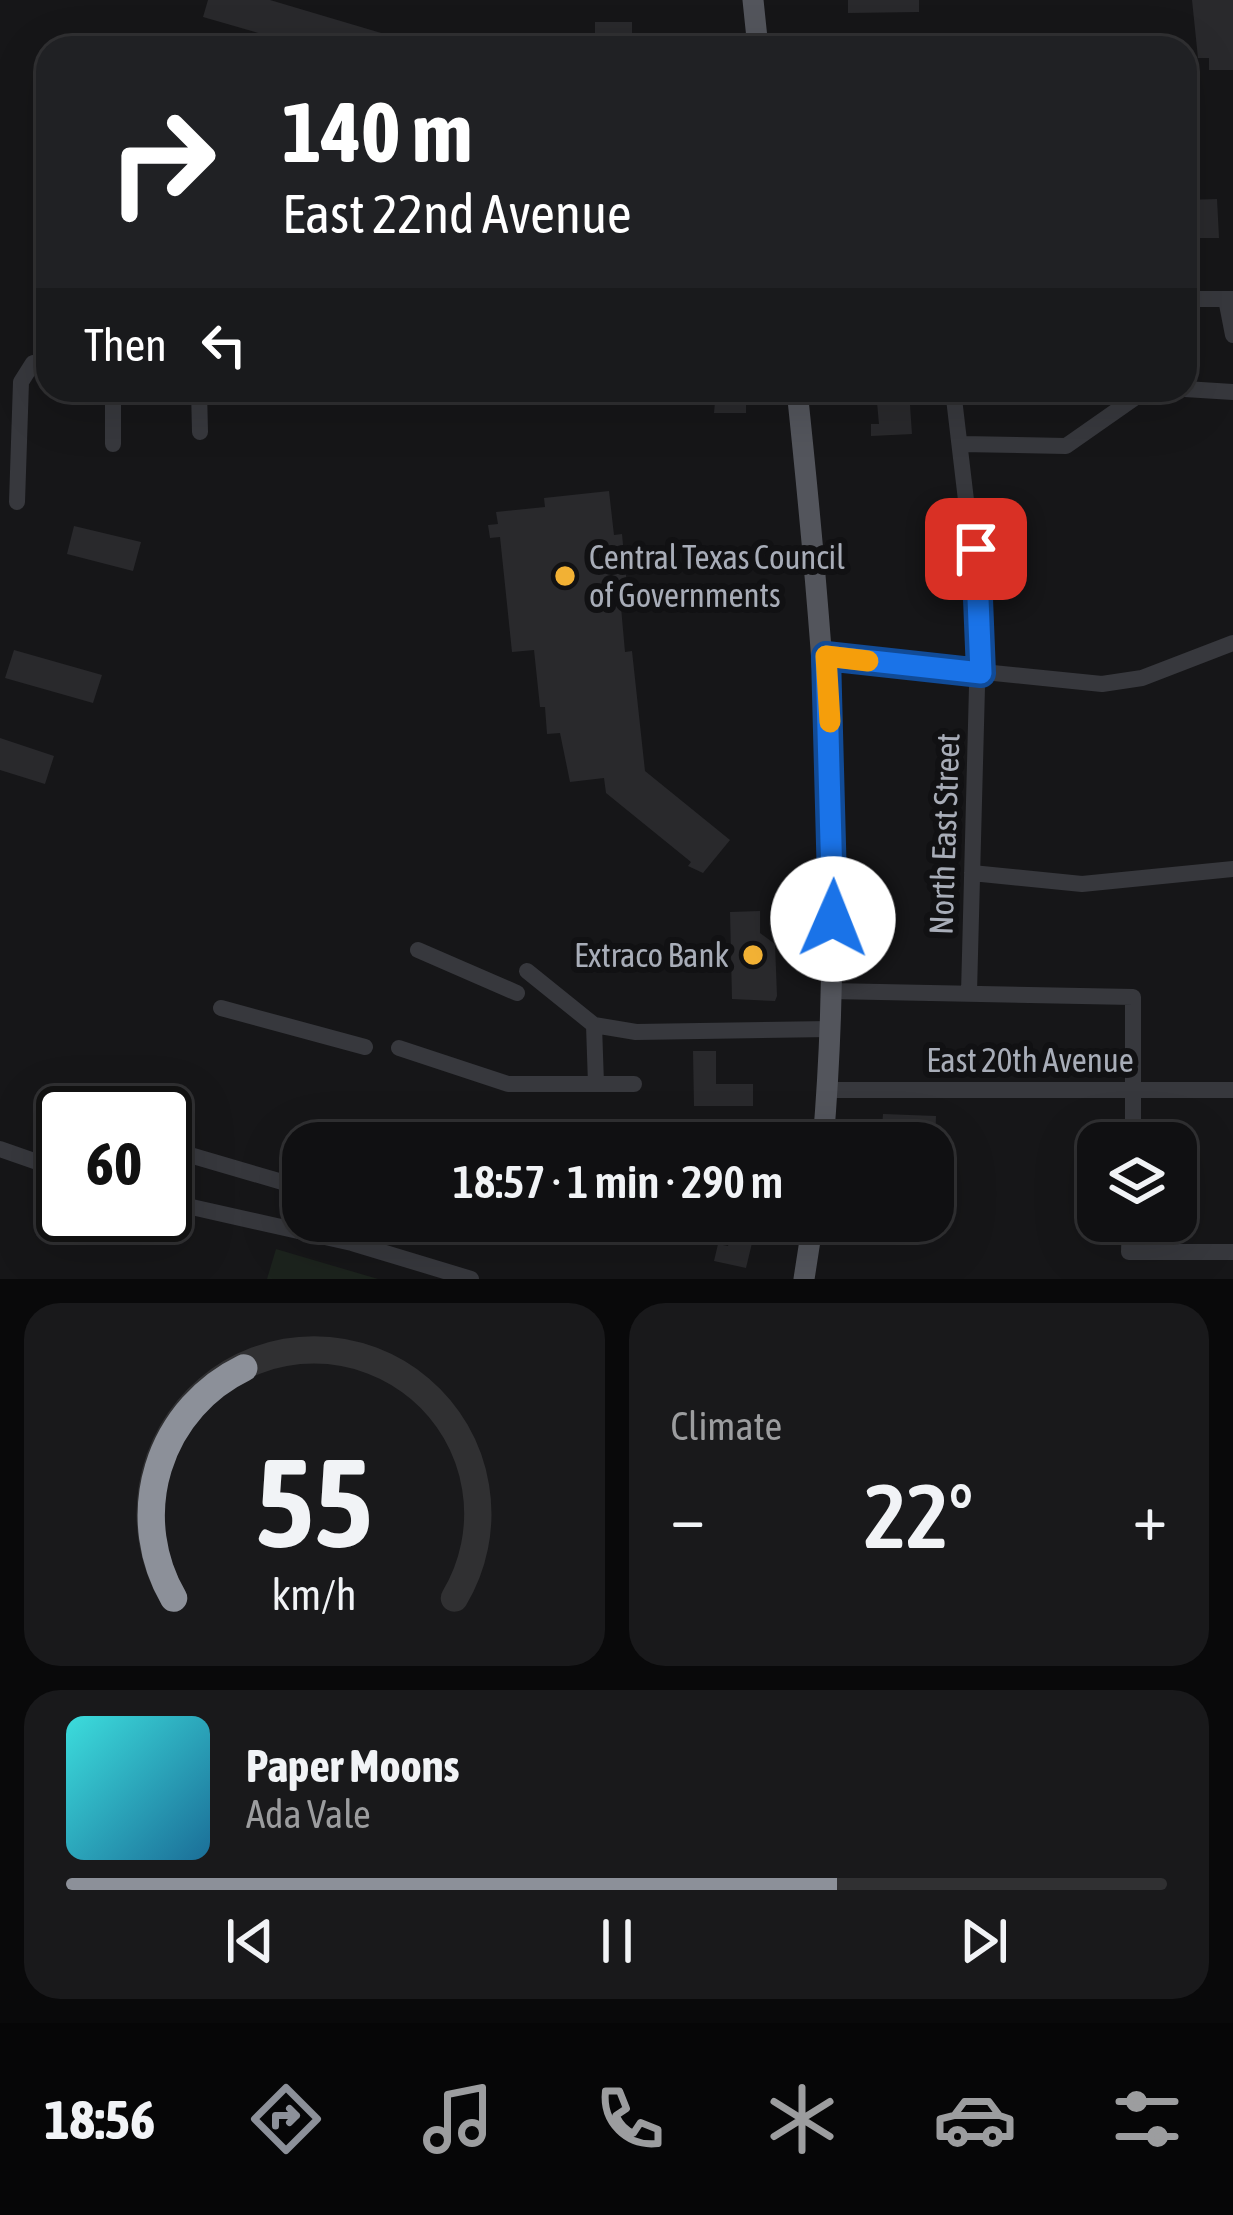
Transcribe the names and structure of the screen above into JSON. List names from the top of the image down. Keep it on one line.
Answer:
{"streets":{"street":["North East Street","East 20th Avenue"]},"places":["Central Texas Council of Governments","Extraco Bank"],"page":{"turn":["140 m","East 22nd Avenue"],"then":"Then","limit":"60","trip":"18:57 · 1 min · 290 m","tile":"Climate","heat":["−","22°","+"],"song":["Paper Moons","Ada Vale"],"tabs":"18:56","gauge":["55","km/h"]}}
